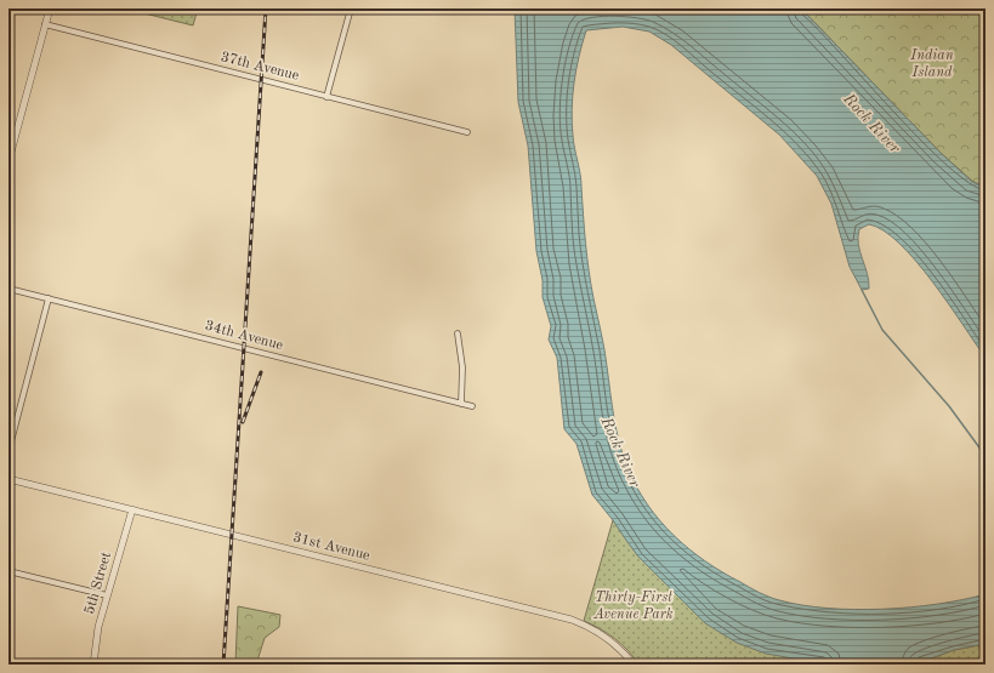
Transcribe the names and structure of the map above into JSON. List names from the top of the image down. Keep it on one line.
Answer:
{"streets":{"street":["37th Avenue","34th Avenue","31st Avenue","5th Street"]},"crossings":[["31st Avenue","5th Street"]],"water":["Rock River"],"parks":["Indian Island","Thirty-First Avenue Park"]}
